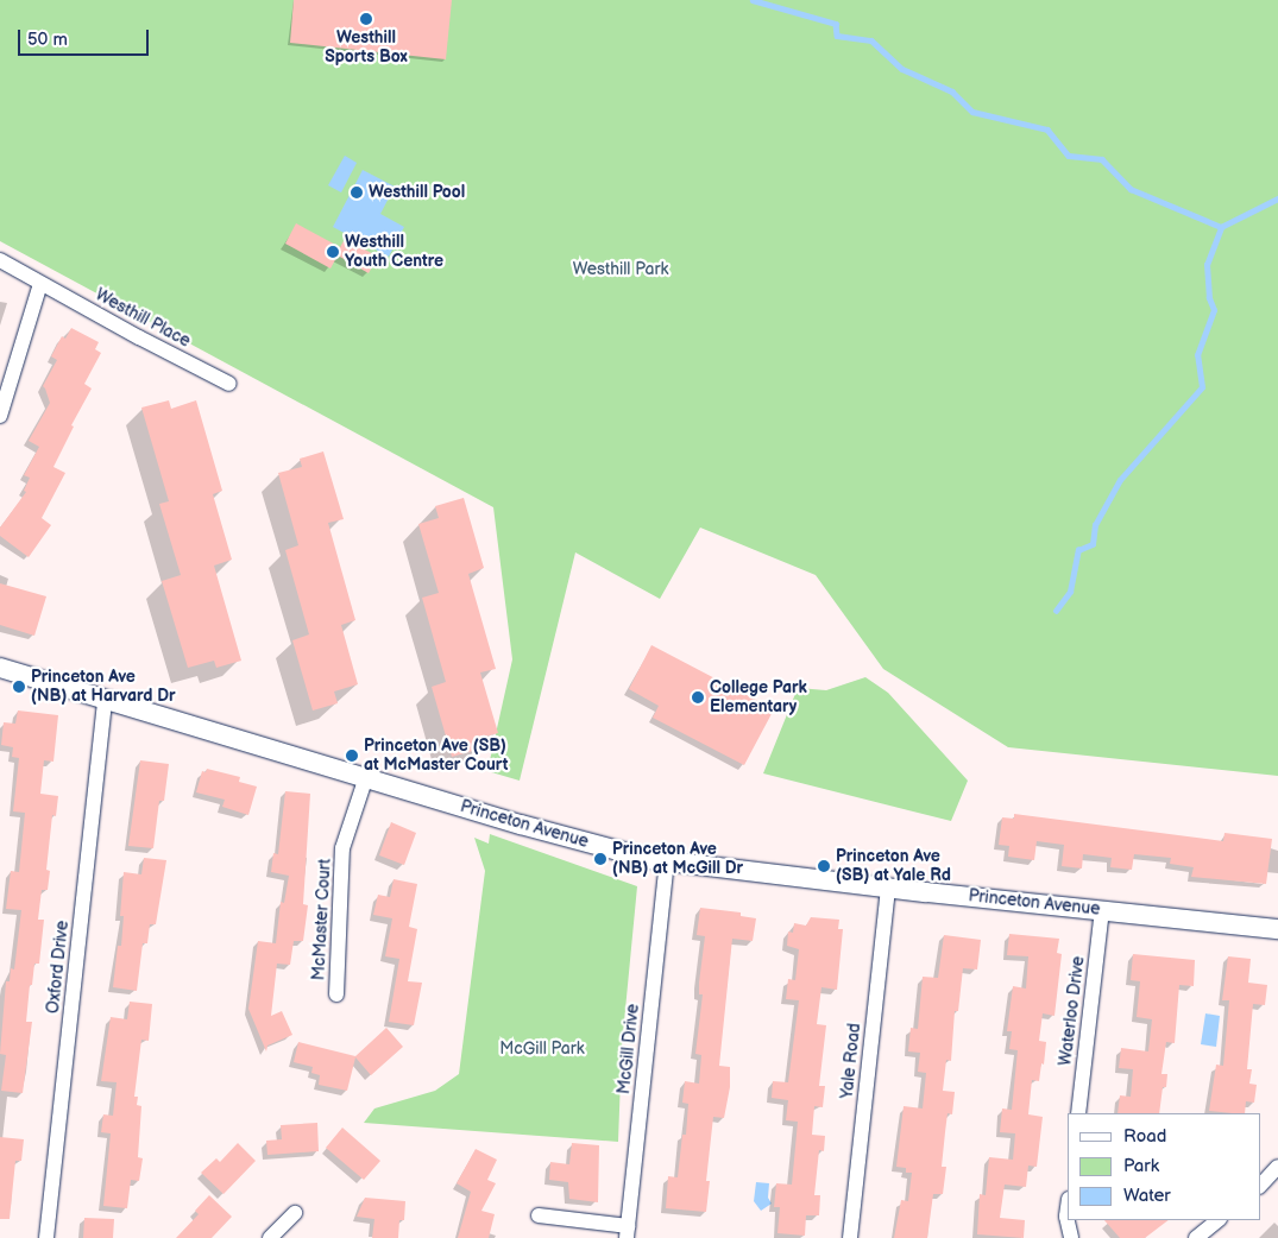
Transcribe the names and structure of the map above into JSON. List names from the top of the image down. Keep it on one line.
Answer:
{"streets":{"street":["Westhill Place","Princeton Avenue","McMaster Court","Oxford Drive","Waterloo Drive","McGill Drive","Yale Road"]},"crossings":[["Princeton Avenue","McMaster Court"],["Princeton Avenue","Oxford Drive"],["Princeton Avenue","Waterloo Drive"],["Princeton Avenue","McGill Drive"],["Princeton Avenue","Yale Road"]],"parks":["Westhill Park","McGill Park"],"places":["Westhill Sports Box","Westhill Pool","Westhill Youth Centre","Princeton Ave (NB) at Harvard Dr","College Park Elementary","Princeton Ave (SB) at McMaster Court","Princeton Ave (NB) at McGill Dr","Princeton Ave (SB) at Yale Rd"],"legend":["Road","Park","Water"],"scale_bar":"50 m"}
